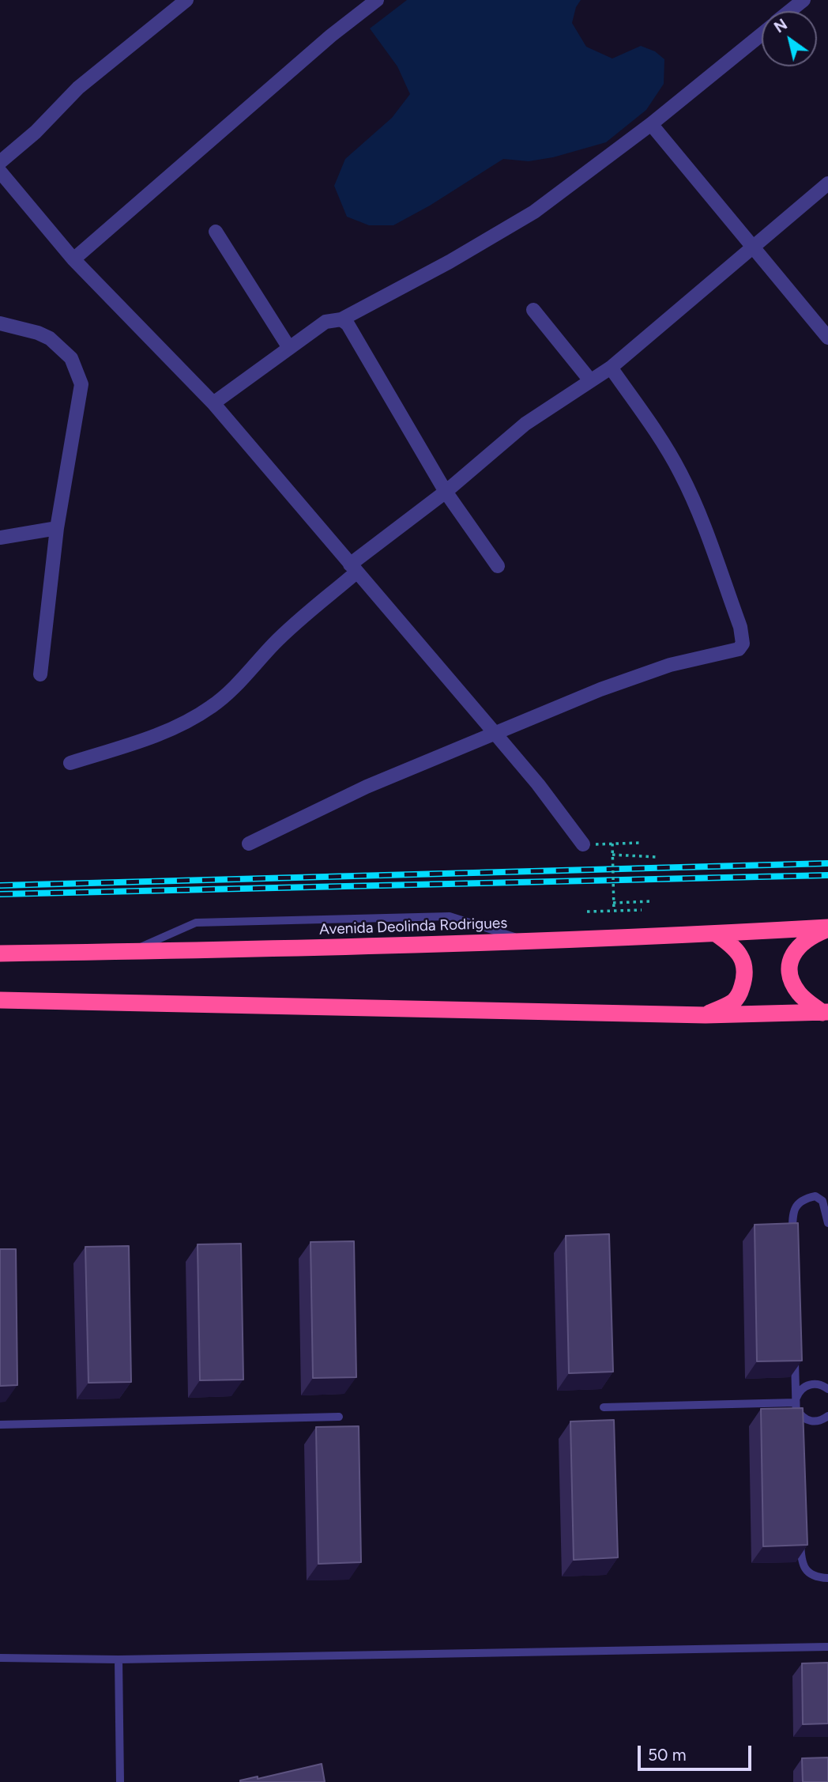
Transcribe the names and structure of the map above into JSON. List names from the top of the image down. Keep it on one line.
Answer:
{"streets":{"highway":["Avenida Deolinda Rodrigues"]},"scale_bar":"50 m","north":"top left"}
